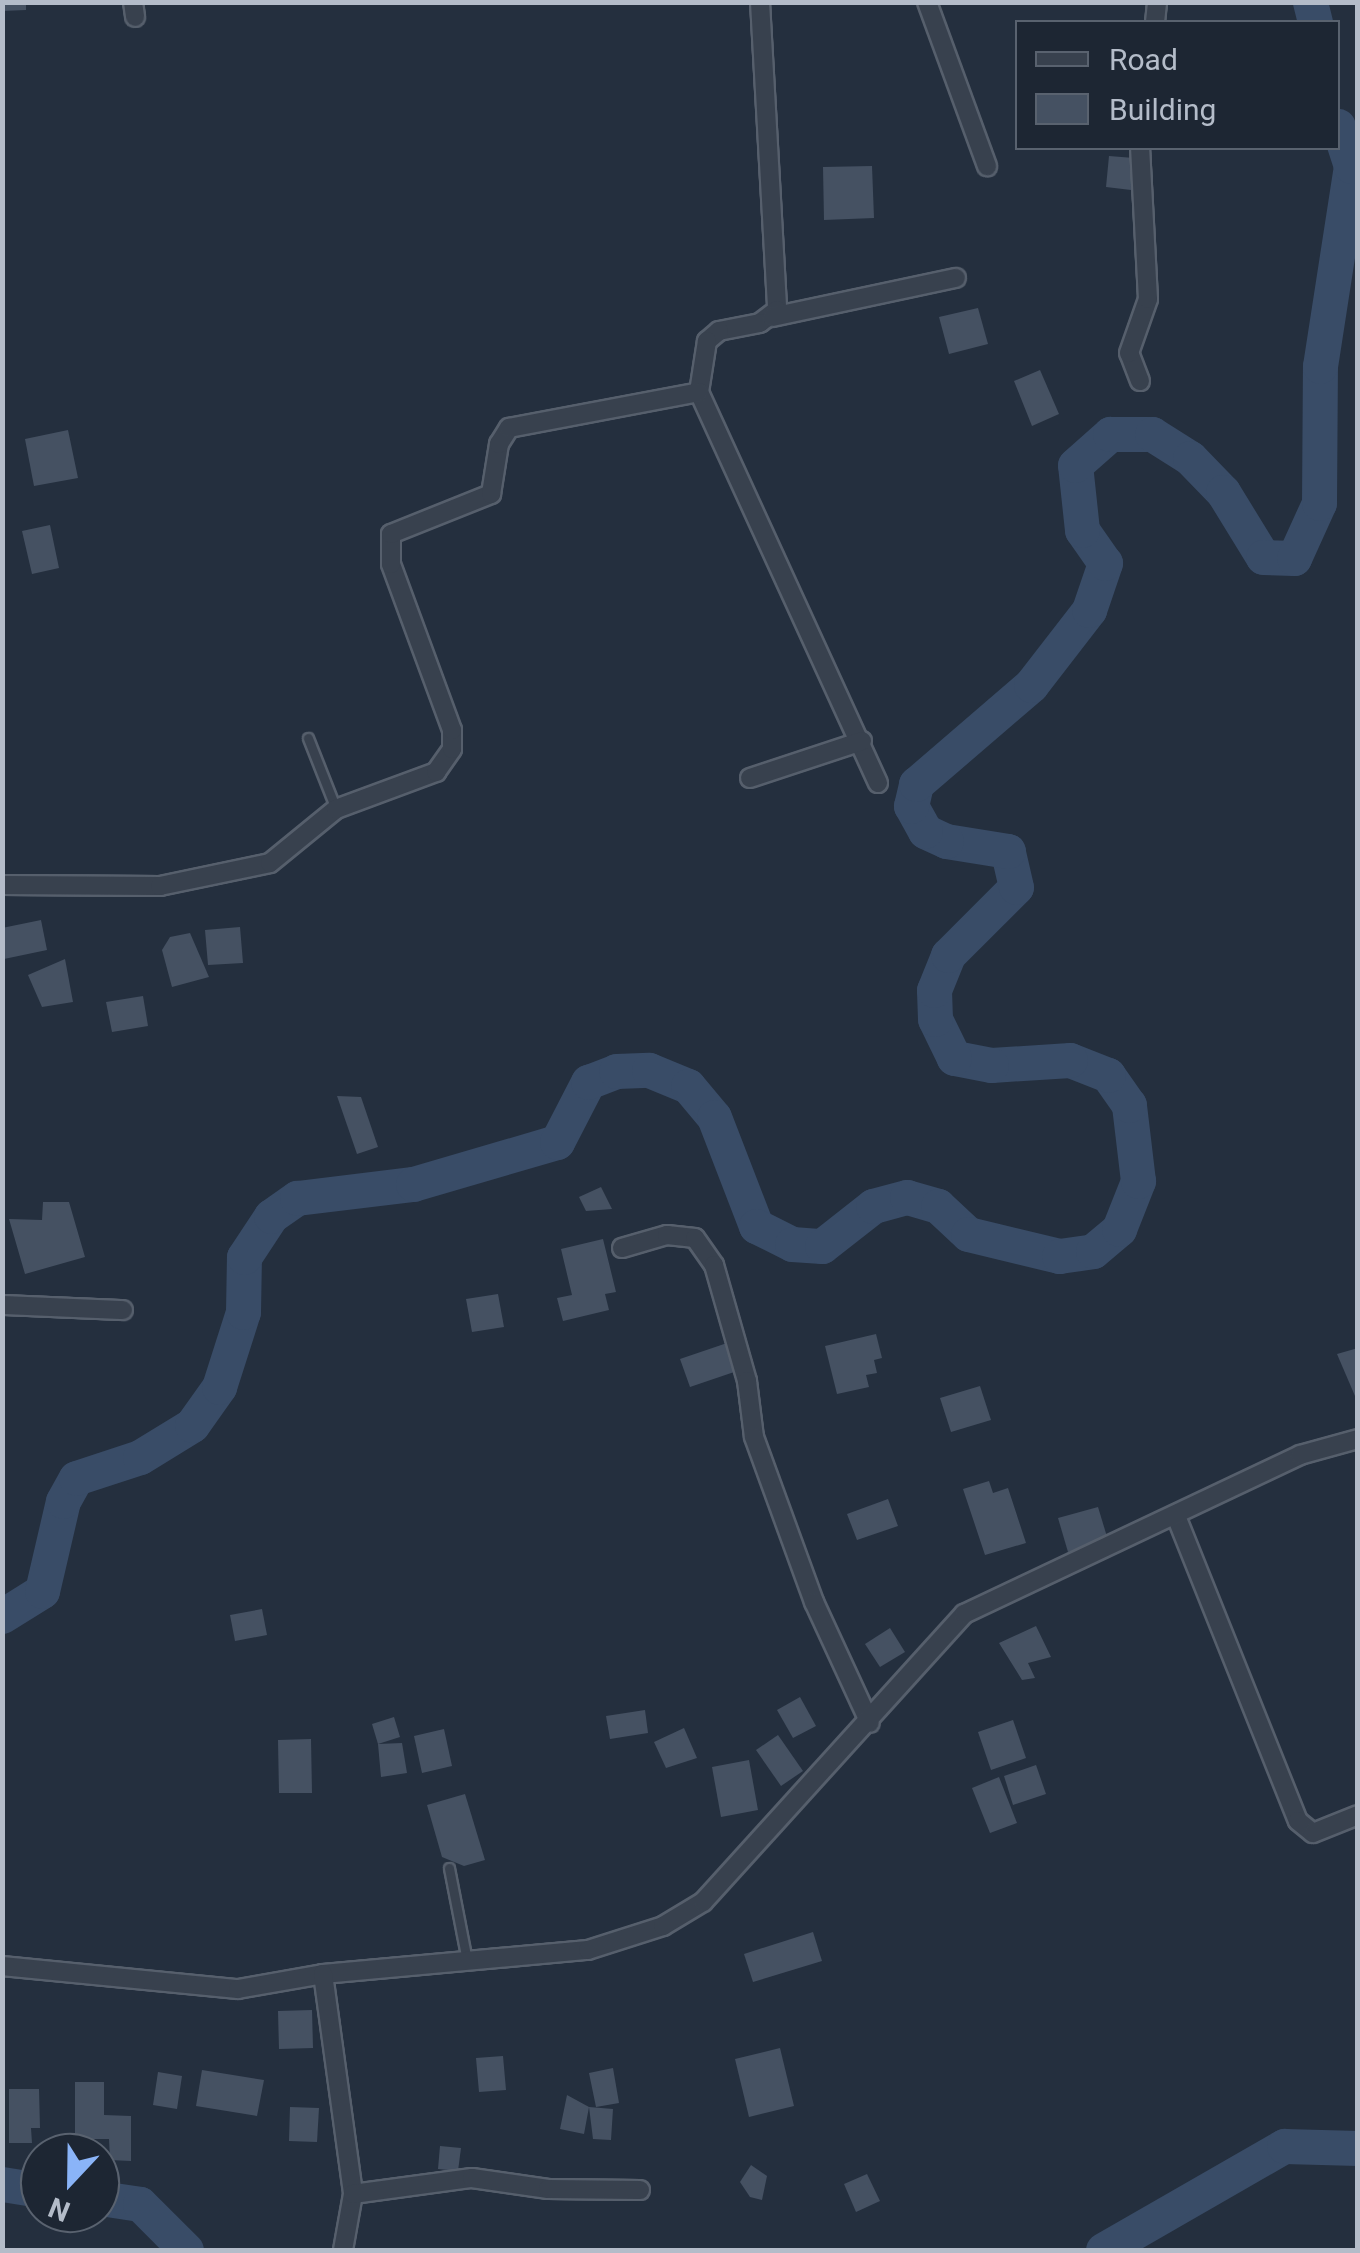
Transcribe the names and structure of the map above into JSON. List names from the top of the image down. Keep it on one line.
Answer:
{"legend":["Road","Building"],"north":"bottom"}
